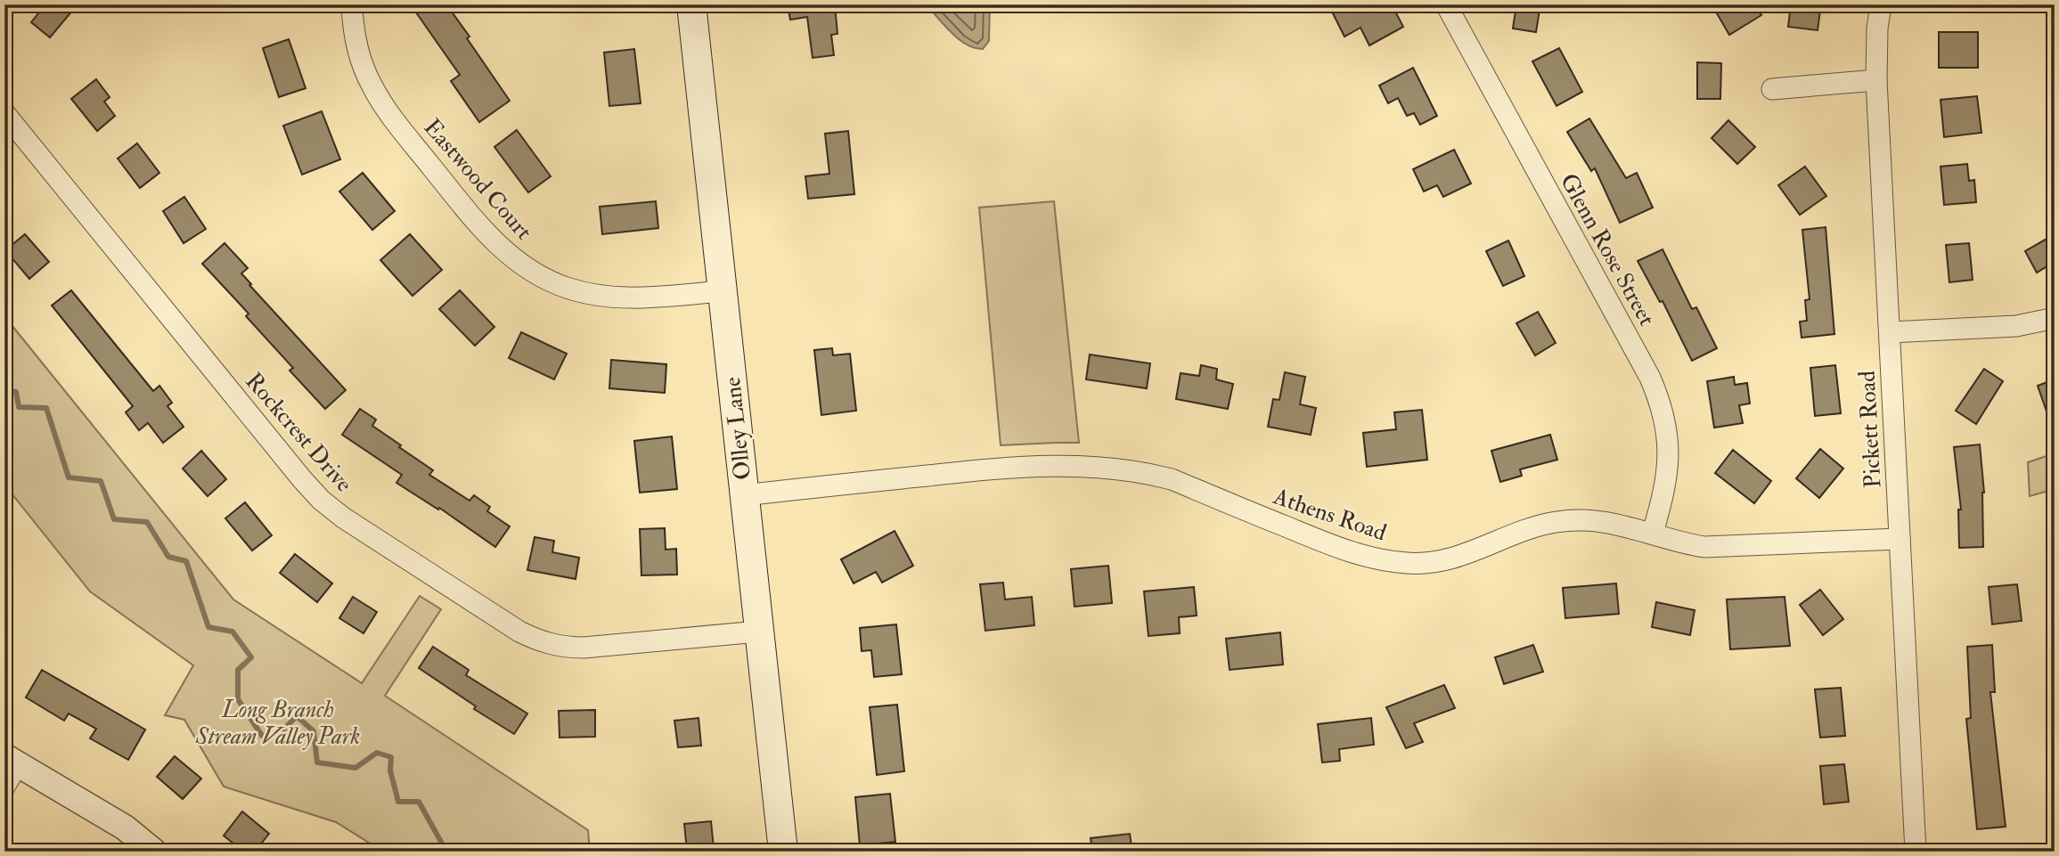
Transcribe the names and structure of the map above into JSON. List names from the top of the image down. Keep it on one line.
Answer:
{"streets":{"main road":["Olley Lane"],"street":["Eastwood Court","Glenn Rose Street","Pickett Road","Rockcrest Drive","Athens Road"]},"crossings":[["Eastwood Court","Olley Lane"],["Glenn Rose Street","Athens Road"],["Olley Lane","Rockcrest Drive"],["Olley Lane","Athens Road"],["Pickett Road","Athens Road"]],"parks":["Long Branch Stream Valley Park"]}
